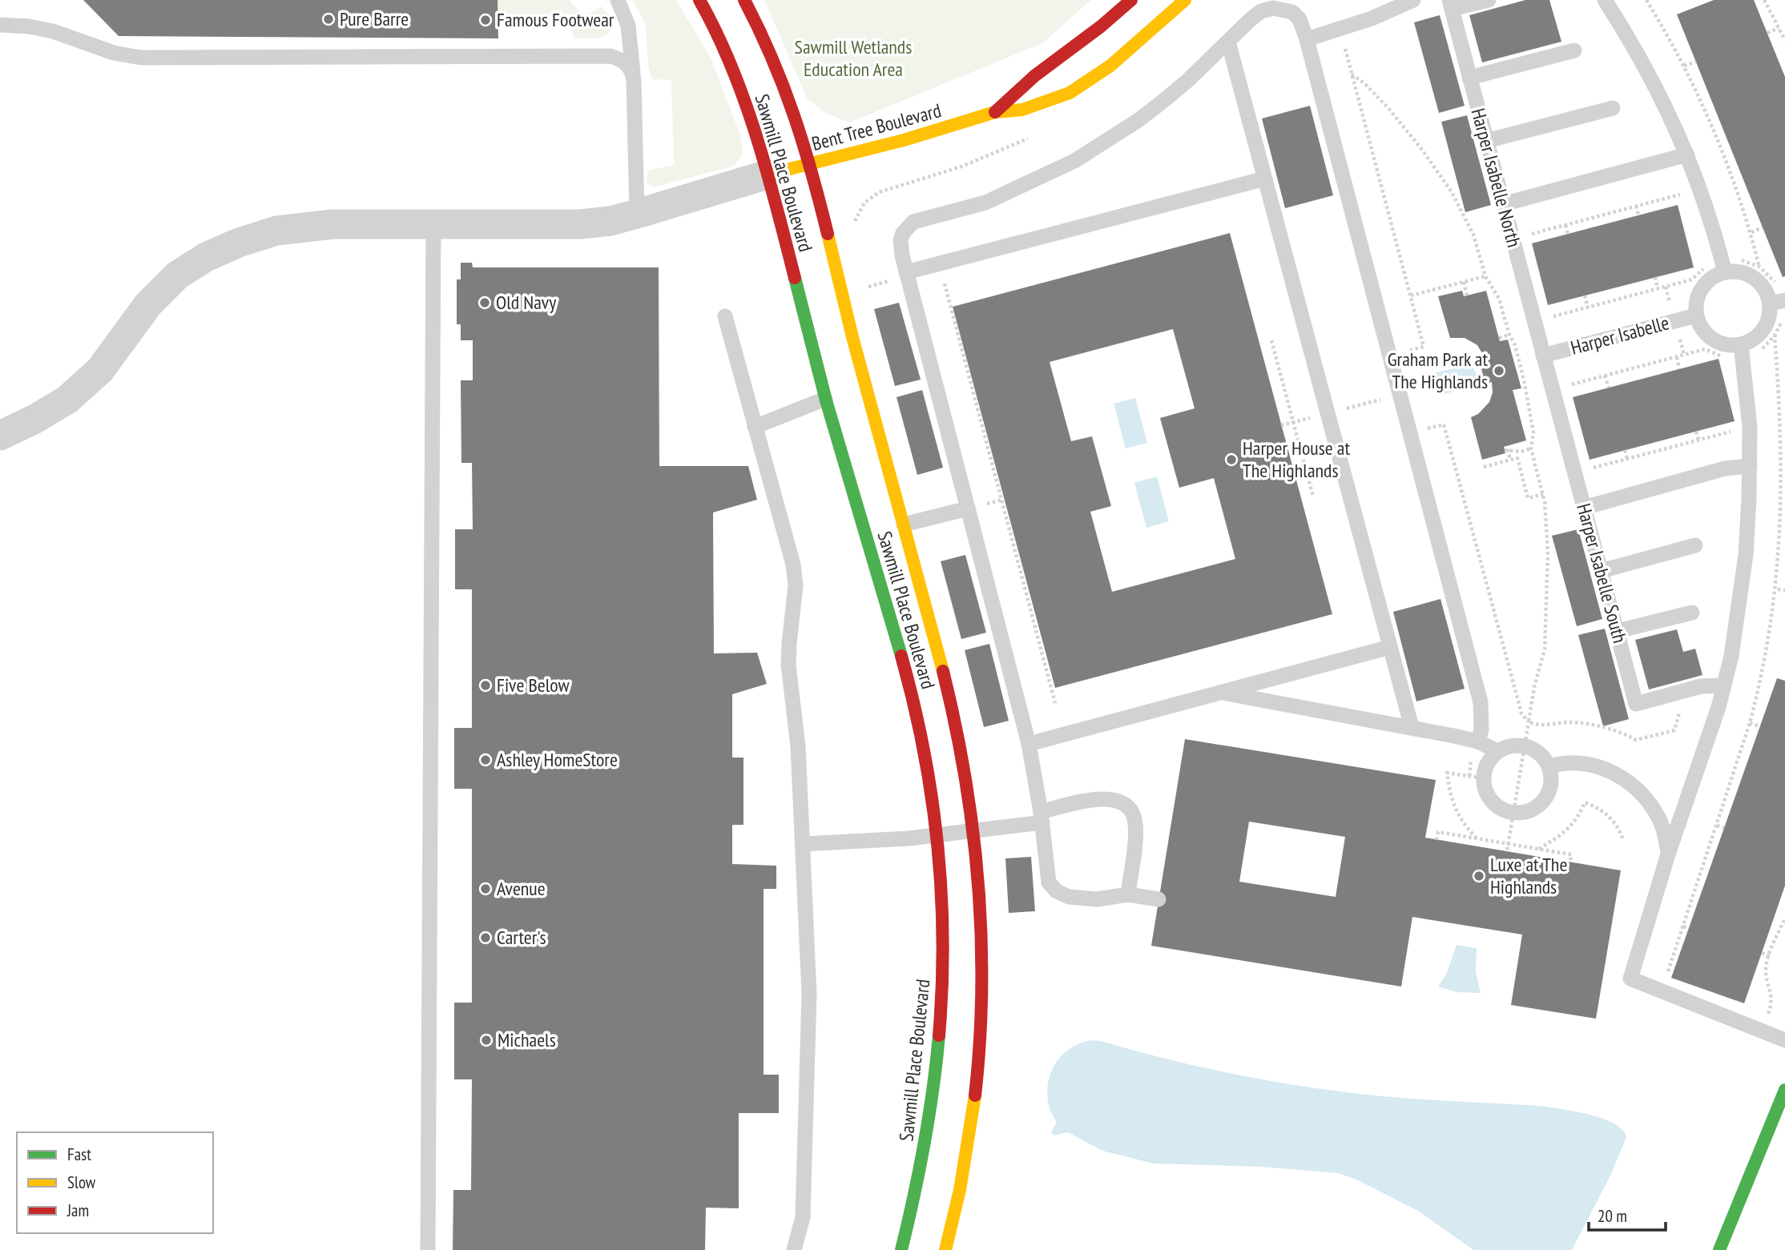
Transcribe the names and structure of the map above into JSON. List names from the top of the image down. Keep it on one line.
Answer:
{"streets":{"street":["Bent Tree Boulevard","Sawmill Place Boulevard"],"lane":["Harper Isabelle North","Harper Isabelle","Harper Isabelle South"]},"crossings":[["Bent Tree Boulevard","Sawmill Place Boulevard"],["Harper Isabelle North","Harper Isabelle"],["Harper Isabelle North","Harper Isabelle South"],["Harper Isabelle","Harper Isabelle South"]],"parks":["Sawmill Wetlands Education Area"],"places":["Pure Barre","Famous Footwear","Old Navy","Graham Park at The Highlands","Harper House at The Highlands","Five Below","Ashley HomeStore","Luxe at The Highlands","Avenue","Carter's","Michaels"],"legend":["Fast","Slow","Jam"],"scale_bar":"20 m"}
